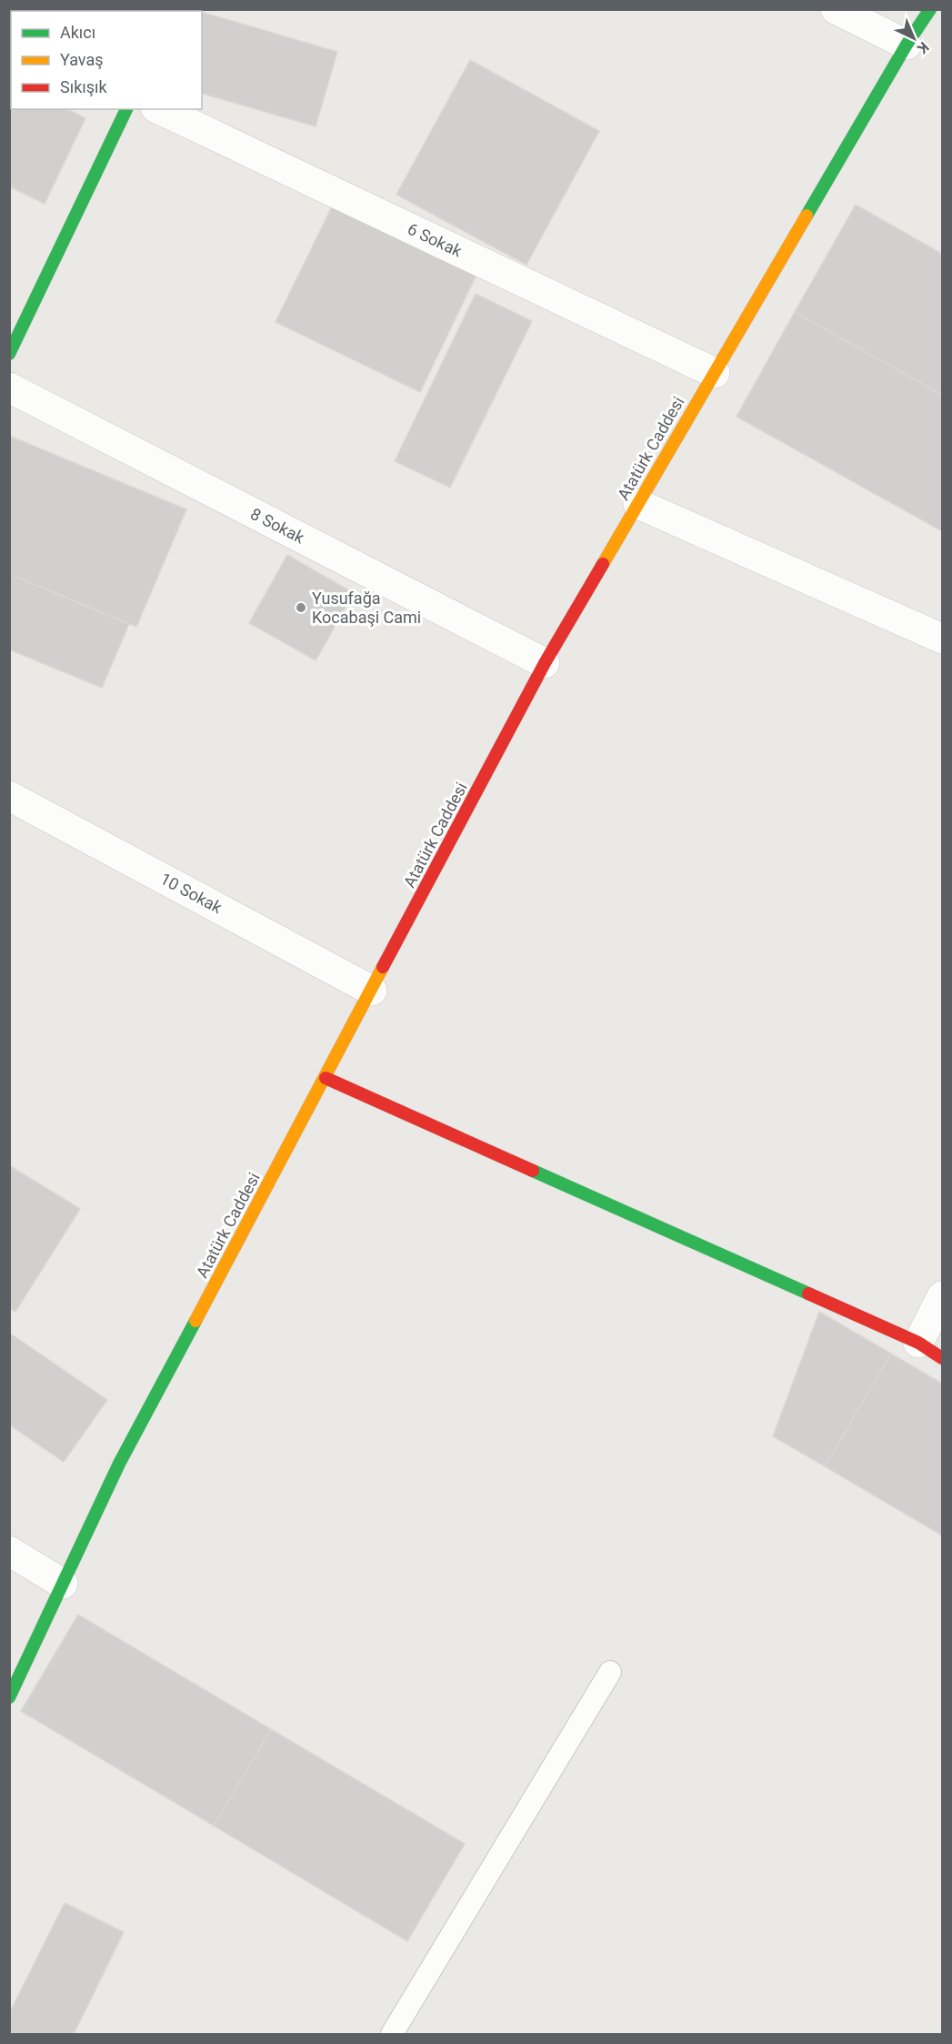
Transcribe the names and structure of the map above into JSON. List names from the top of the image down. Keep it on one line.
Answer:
{"streets":{"street":["6 Sokak","Atatürk Caddesi","8 Sokak","10 Sokak"]},"crossings":[["6 Sokak","Atatürk Caddesi"],["Atatürk Caddesi","8 Sokak"],["Atatürk Caddesi","10 Sokak"]],"places":["Yusufağa Kocabaşi Cami"],"legend":["Akıcı","Yavaş","Sıkışık"],"north":"bottom right"}
